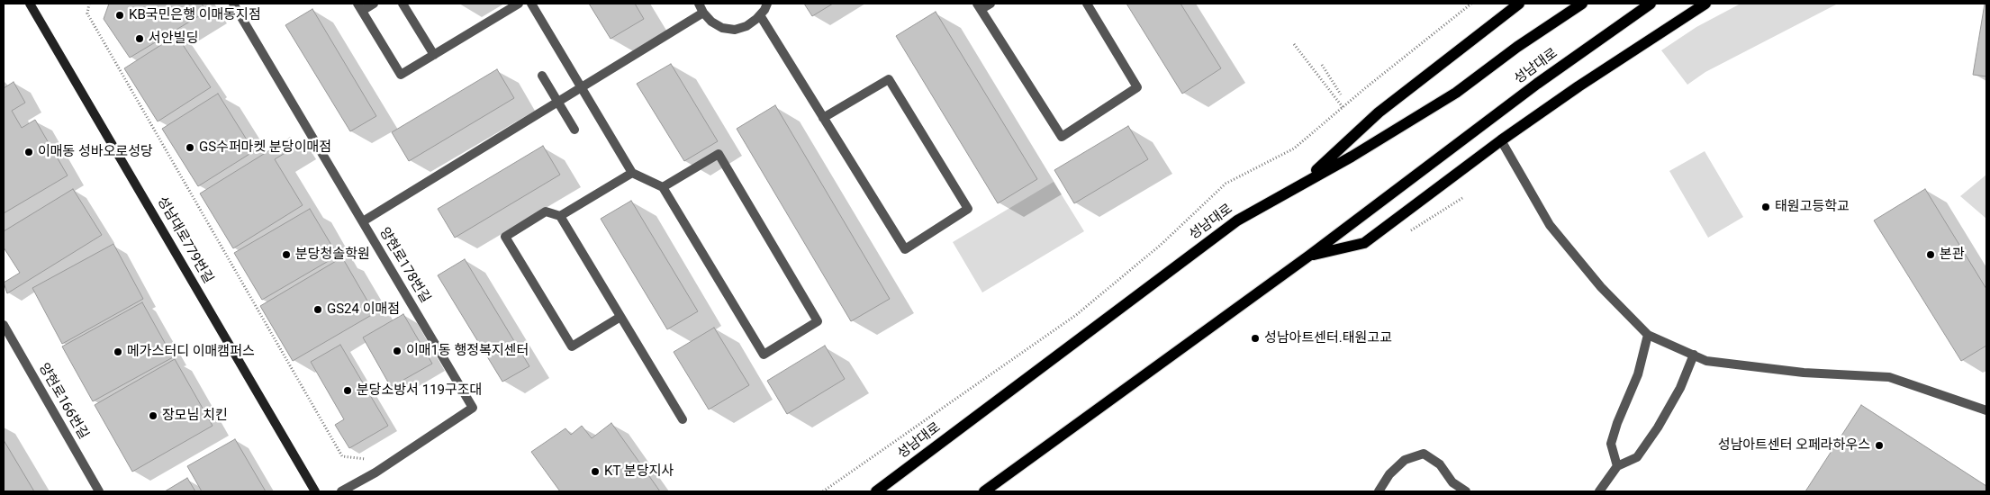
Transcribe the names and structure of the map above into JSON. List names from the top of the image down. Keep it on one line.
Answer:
{"streets":{"main road":["성남대로"],"street":["성남대로779번길","양현로178번길","양현로166번길"]},"places":["KB국민은행 이매동지점","서안빌딩","GS수퍼마켓 분당이매점","이매동 성바오로성당","태원고등학교","분당청솔학원","본관","GS24 이매점","성남아트센터.태원고교","이매1동 행정복지센터","메가스터디 이매캠퍼스","분당소방서 119구조대","장모님 치킨","성남아트센터 오페라하우스","KT 분당지사"]}
